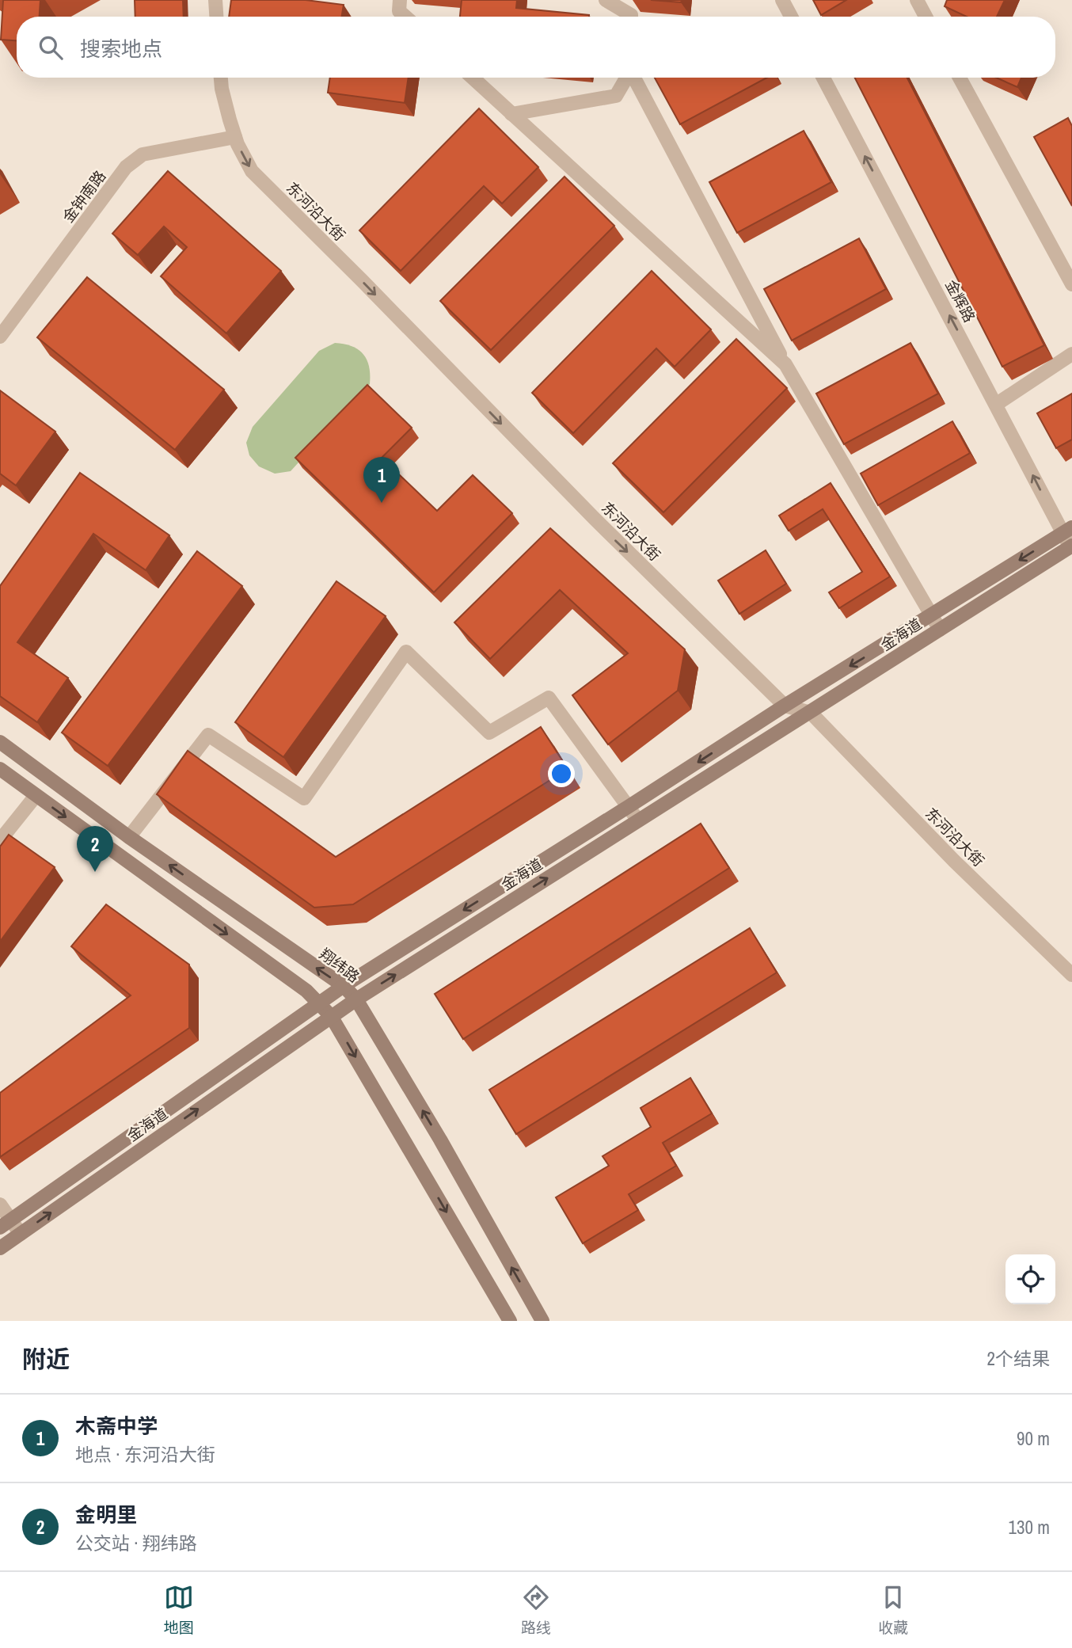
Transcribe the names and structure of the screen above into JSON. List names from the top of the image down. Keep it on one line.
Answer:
{"streets":{"main road":["金海道","翔纬路"],"street":["金钟南路","东河沿大街","金辉路"]},"crossings":[["金钟南路","东河沿大街"],["东河沿大街","金海道"],["金辉路","金海道"],["金海道","翔纬路"]],"one_way":["东河沿大街"],"page":{"search":"搜索地点","pins":["1","2"],"heading":["附近","2个结果"],"list":[{"mark":"1","name":"木斋中学","note":"地点 · 东河沿大街","value":"90 m"},{"mark":"2","name":"金明里","note":"公交站 · 翔纬路","value":"130 m"}],"nav":["地图","路线","收藏"]}}
